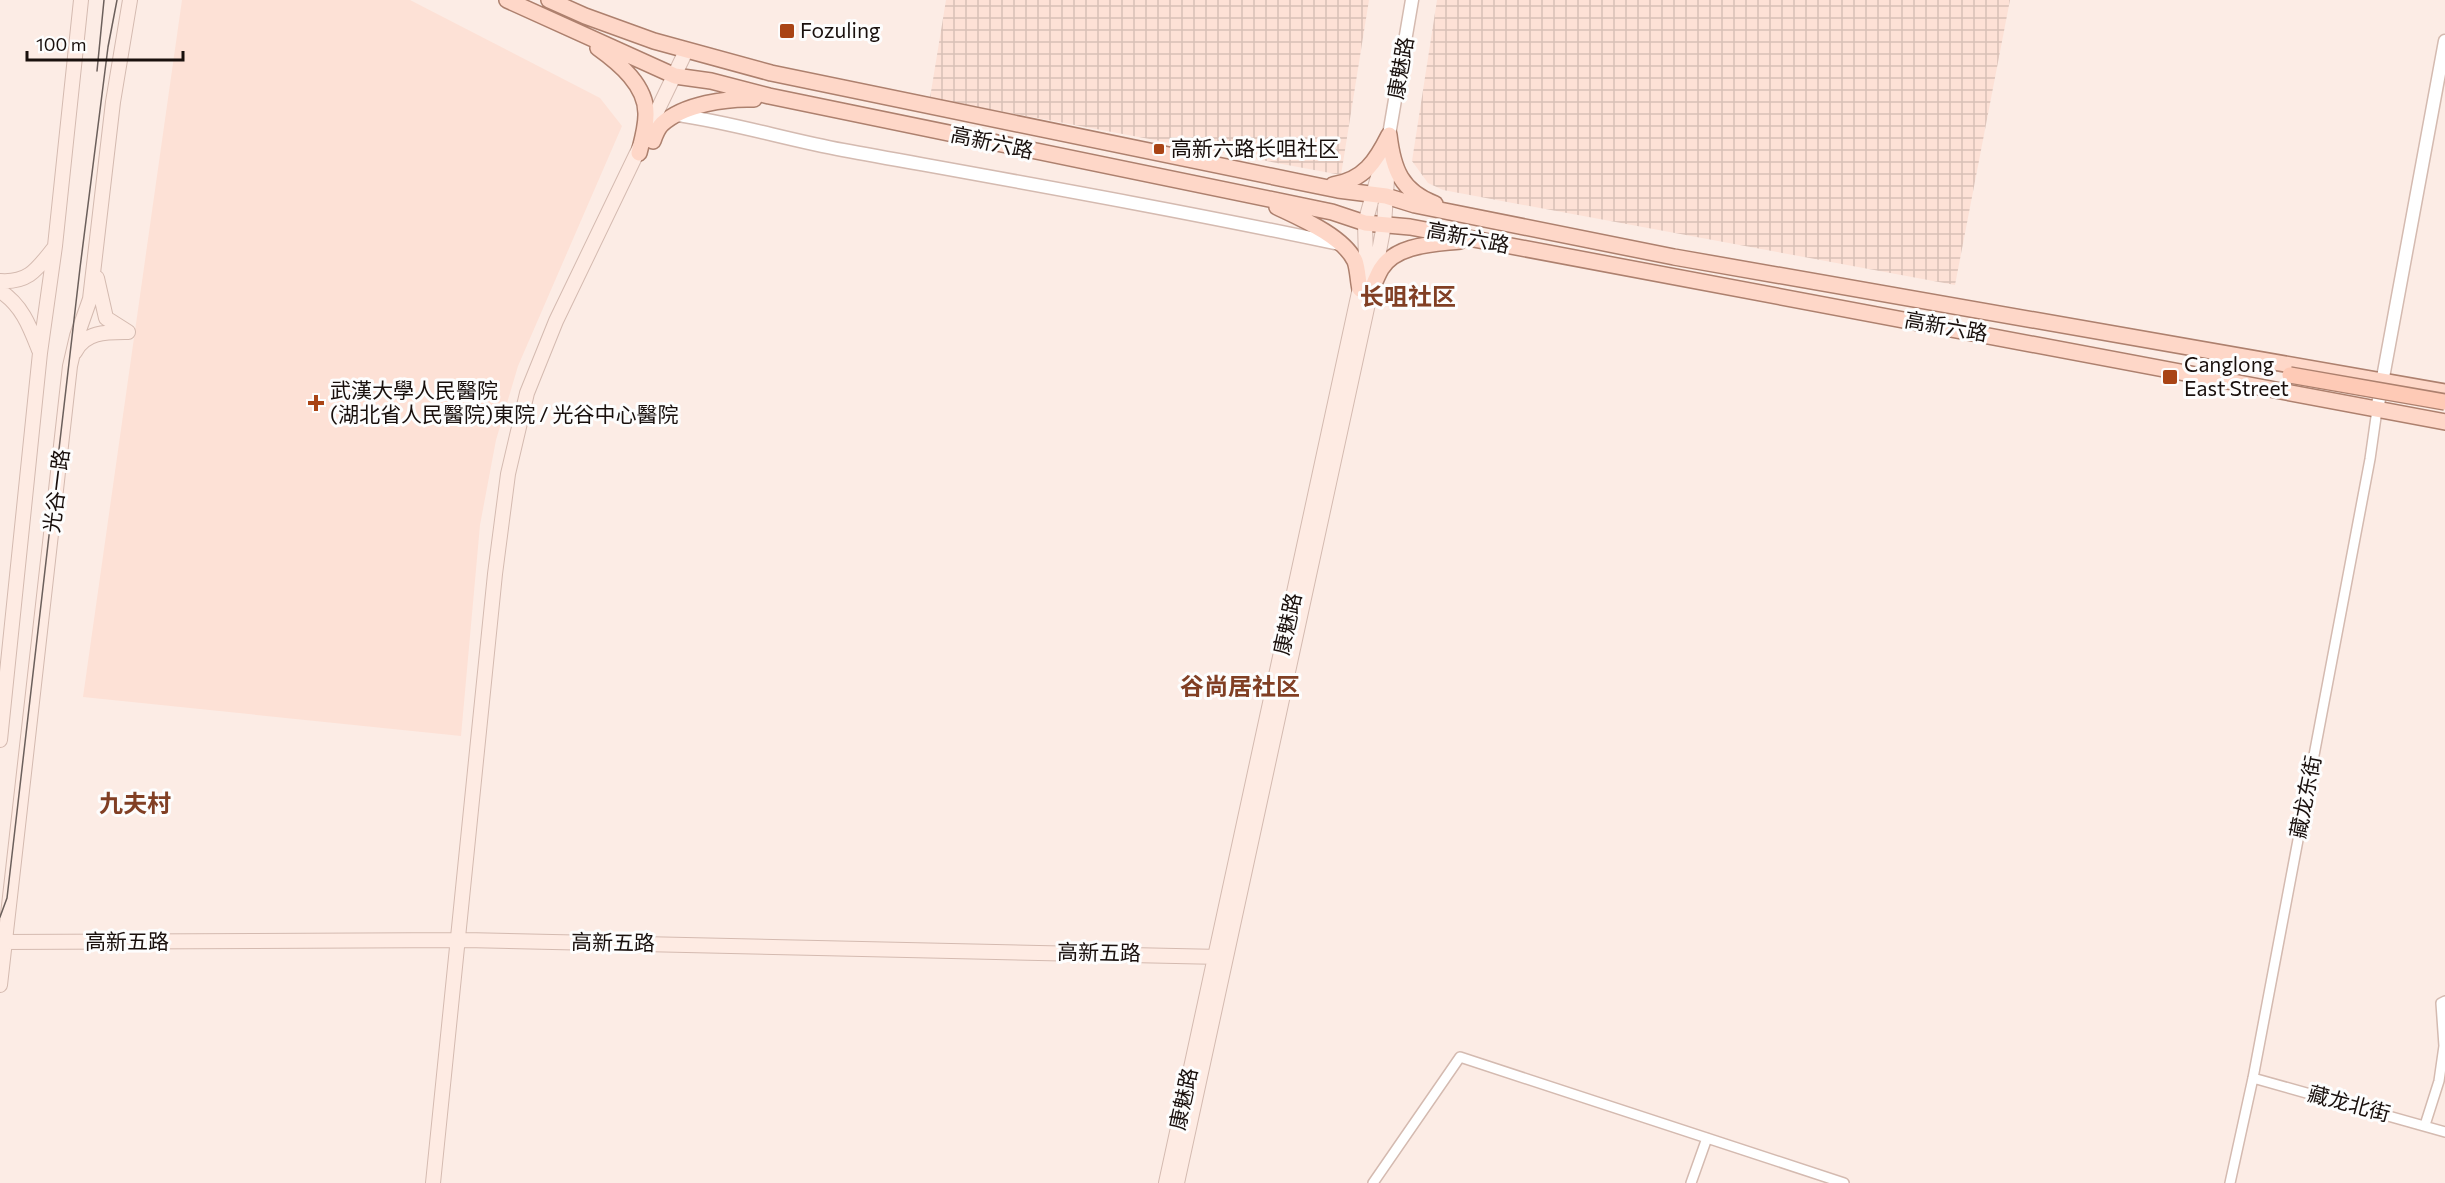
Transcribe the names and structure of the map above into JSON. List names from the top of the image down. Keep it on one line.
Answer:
{"streets":{"main road":["康魅路","高新六路","光谷一路","高新五路"],"street":["藏龙东街","藏龙北街"]},"crossings":[["康魅路","高新六路"],["康魅路","高新五路"],["高新六路","藏龙东街"],["光谷一路","高新五路"],["藏龙东街","藏龙北街"]],"districts":["长咀社区","谷尚居社区","九夫村"],"places":{"transit":["Fozuling","高新六路长咀社区","Canglong East Street"],"health":["武漢大學人民醫院 (湖北省人民醫院)東院 / 光谷中心醫院"]},"scale_bar":"100 m"}
